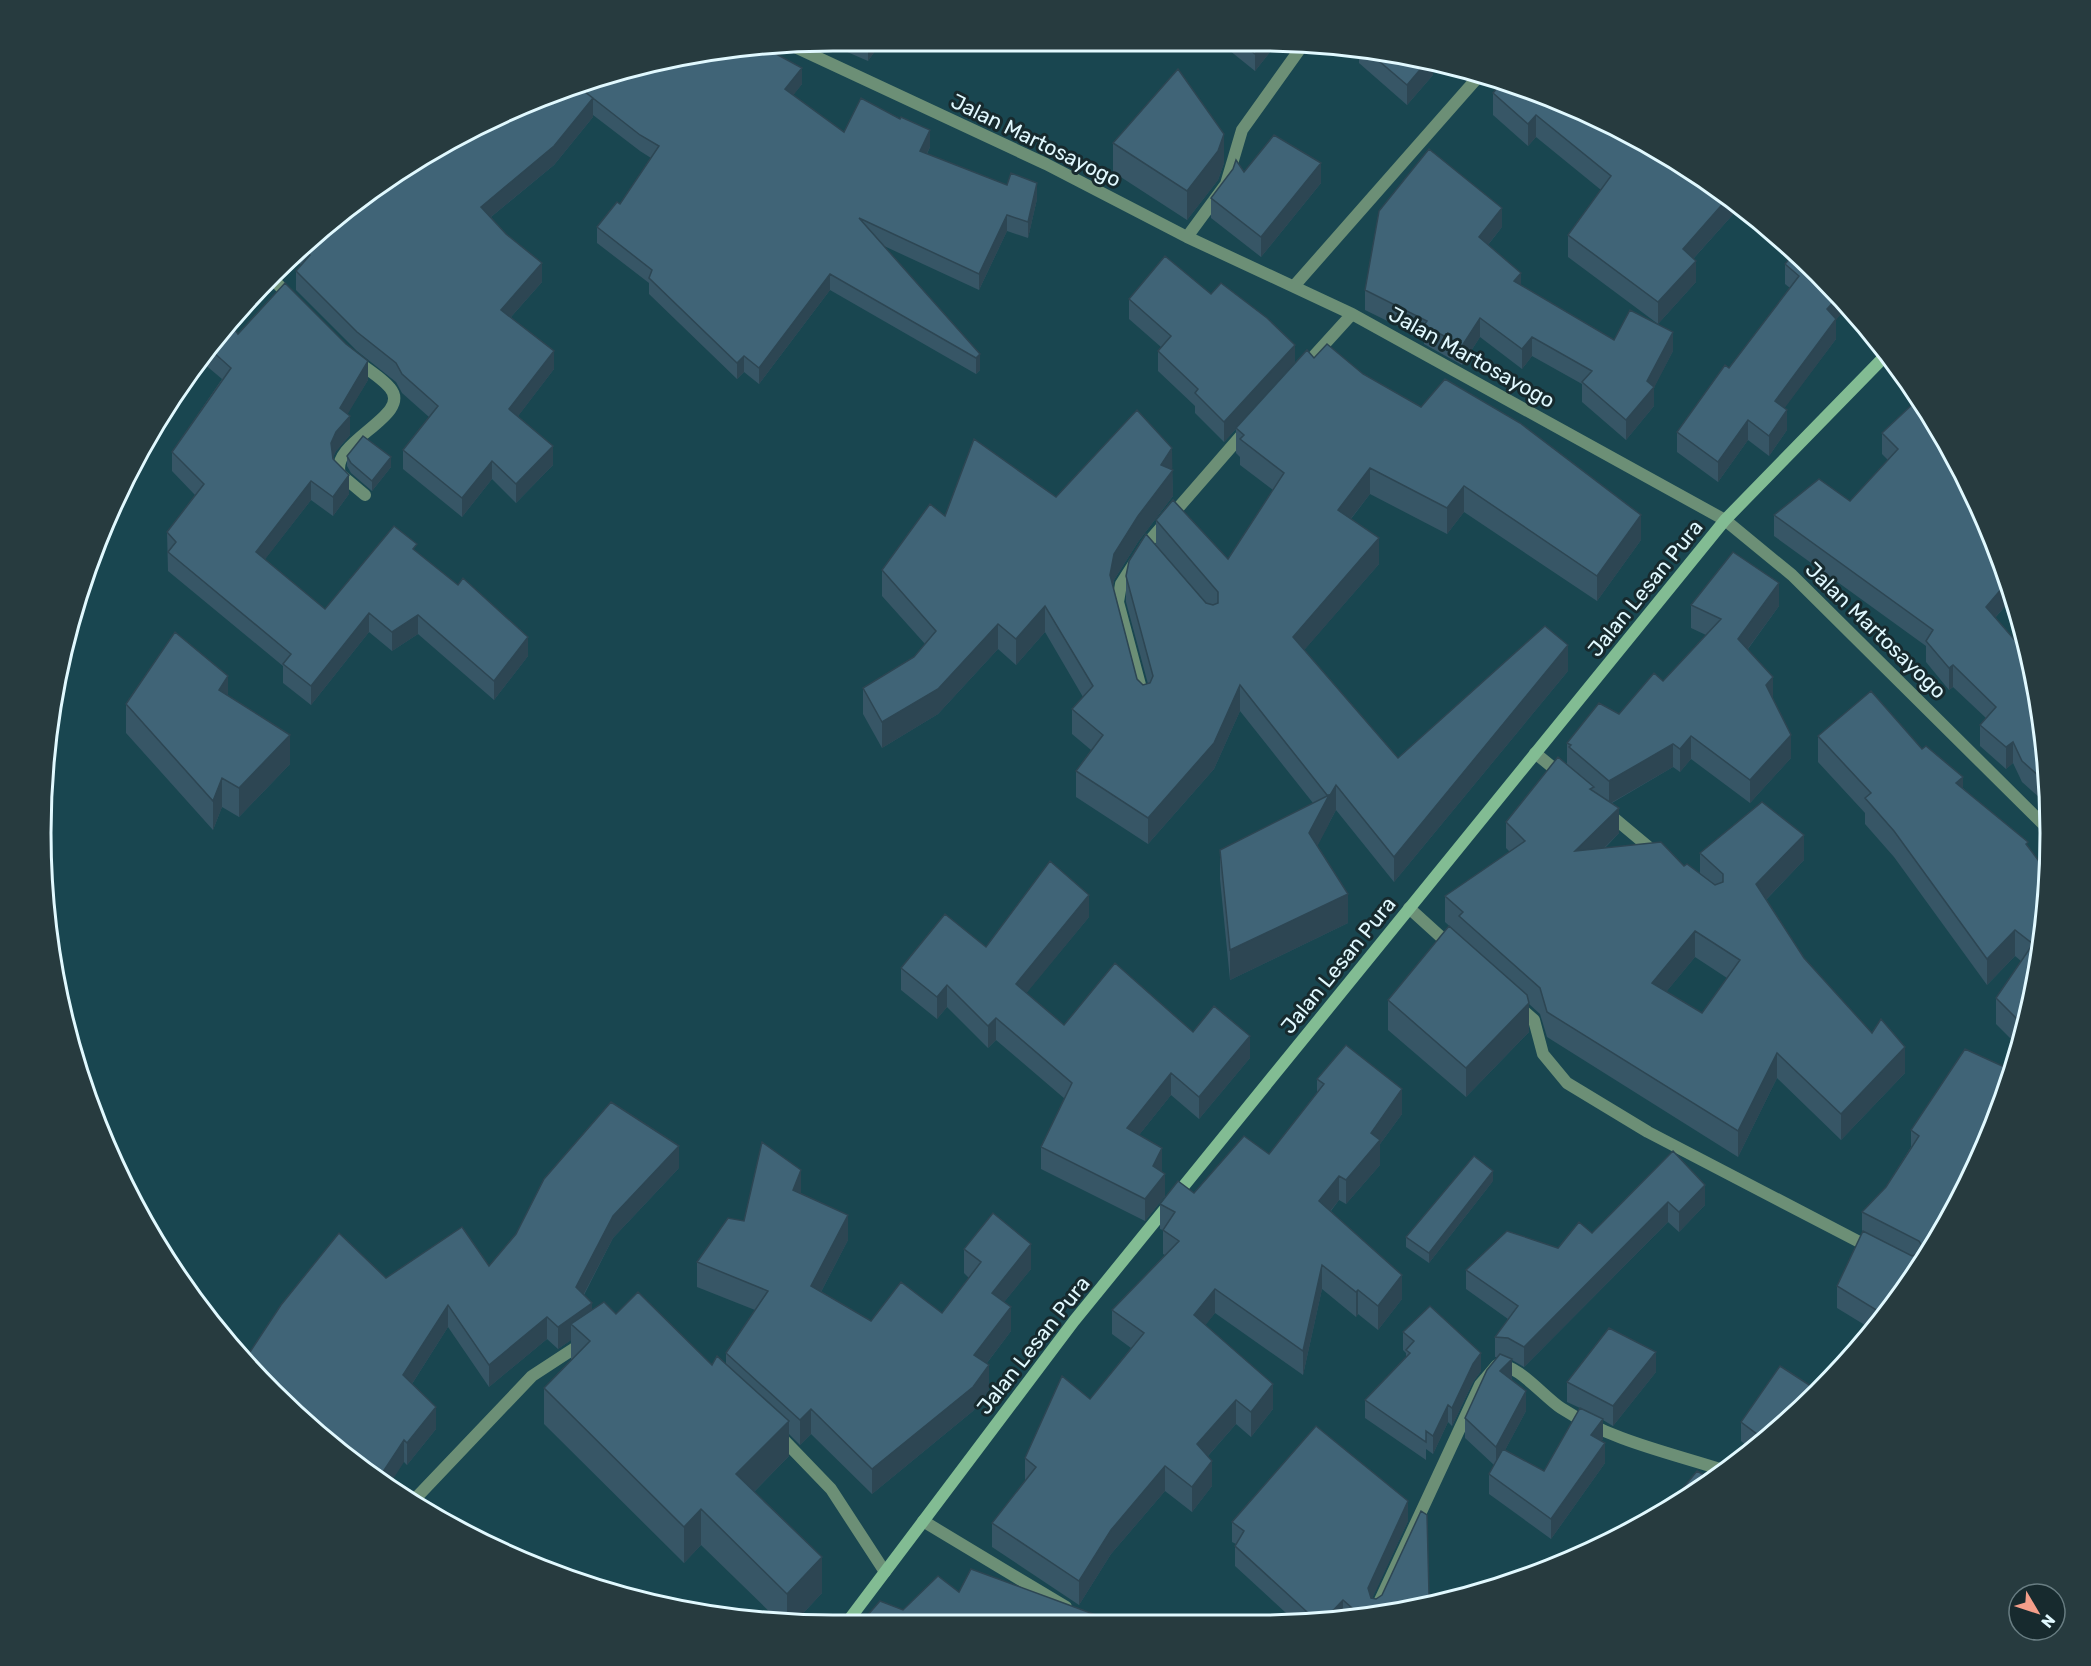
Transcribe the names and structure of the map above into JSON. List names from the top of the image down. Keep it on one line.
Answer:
{"streets":{"street":["Jalan Martosayogo","Jalan Lesan Pura"]},"crossings":[["Jalan Martosayogo","Jalan Lesan Pura"]],"north":"bottom right"}
